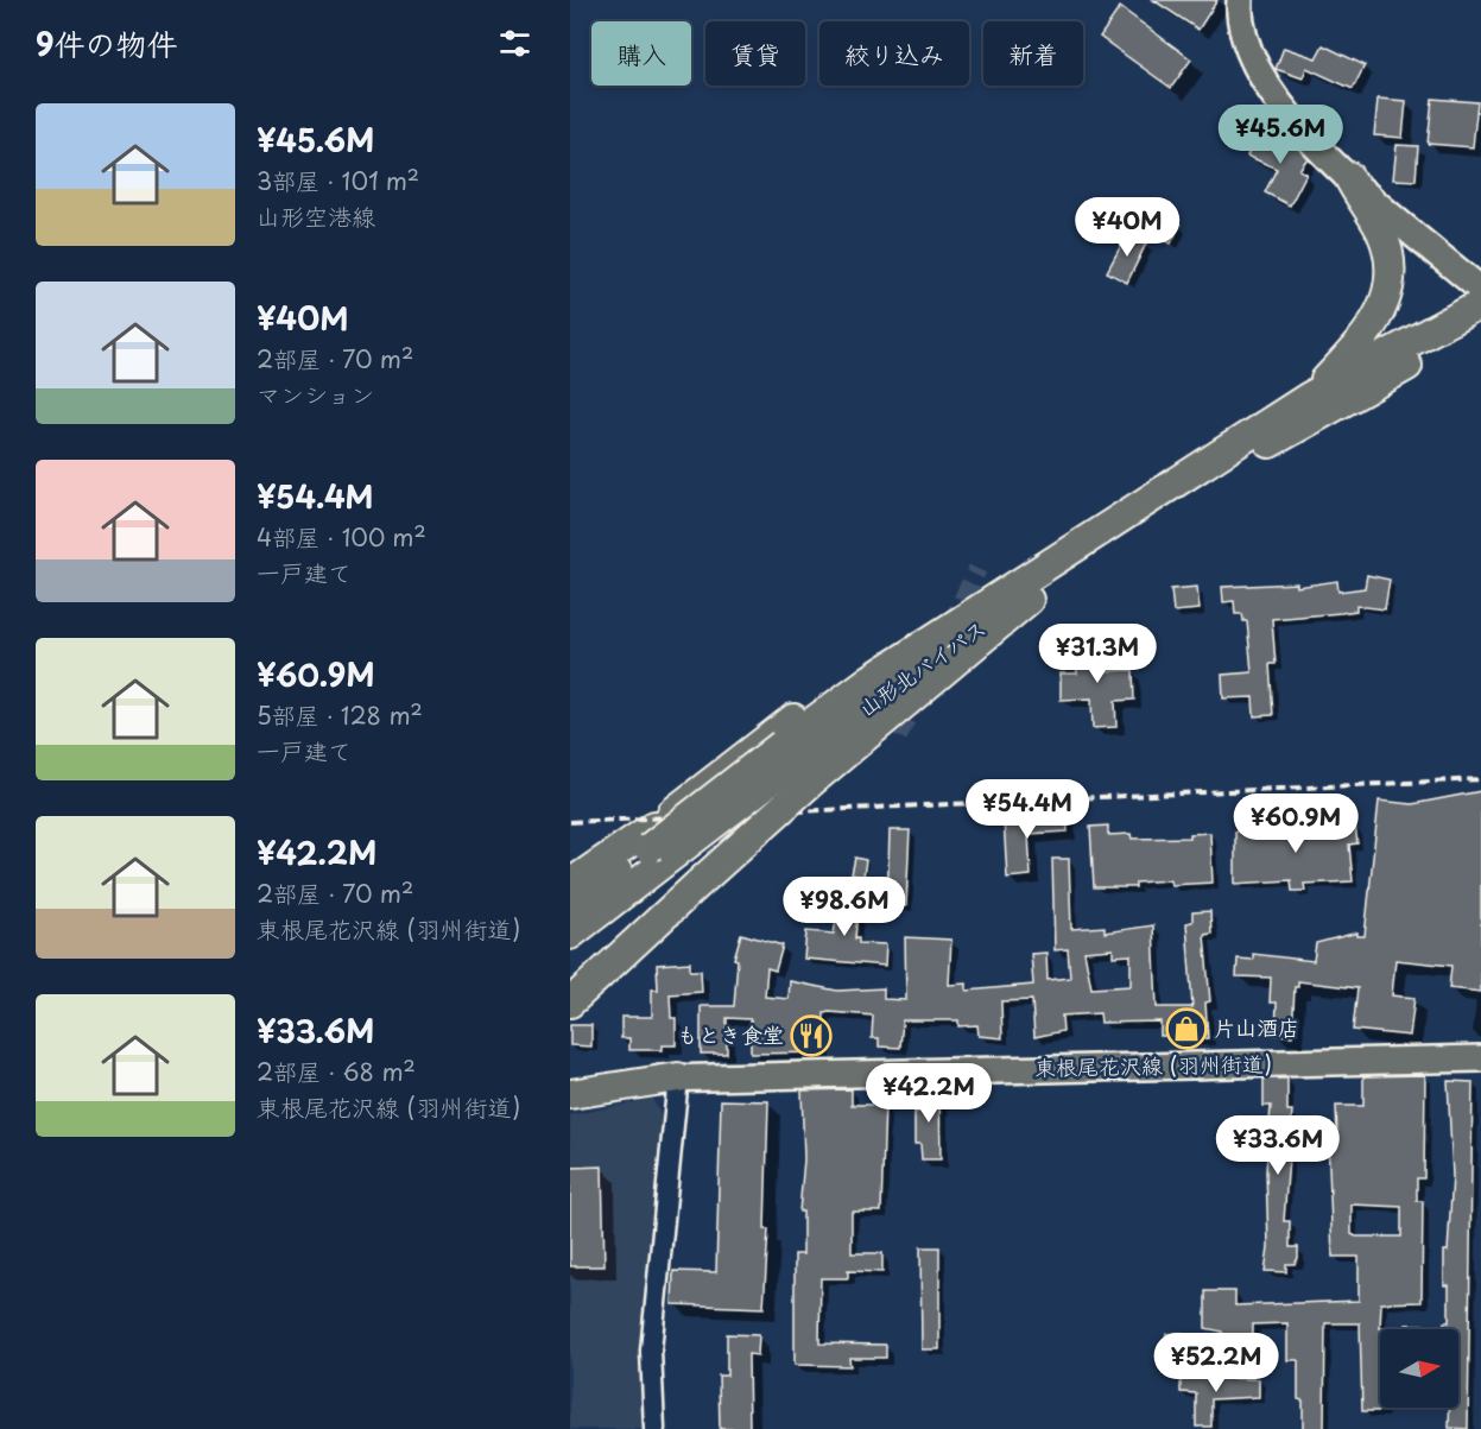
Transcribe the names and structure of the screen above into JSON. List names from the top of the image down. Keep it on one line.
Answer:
{"streets":{"highway":["山形北バイパス"],"main road":["東根尾花沢線 (羽州街道)"]},"places":{"shop":["片山酒店"],"restaurant":["もとき食堂"]},"north":"right","page":{"heading":"9件の物件","chip":["購入","賃貸","絞り込み","新着"],"list":[{"name":"¥45.6M","note":"3部屋 · 101 m² · 山形空港線"},{"name":"¥40M","note":"2部屋 · 70 m² · マンション"},{"name":"¥54.4M","note":"4部屋 · 100 m² · 一戸建て"},{"name":"¥60.9M","note":"5部屋 · 128 m² · 一戸建て"},{"name":"¥42.2M","note":"2部屋 · 70 m² · 東根尾花沢線 (羽州街道)"},{"name":"¥33.6M","note":"2部屋 · 68 m² · 東根尾花沢線 (羽州街道)"}],"price":["¥45.6M","¥40M","¥31.3M","¥54.4M","¥60.9M","¥98.6M","¥42.2M","¥33.6M","¥52.2M"]}}
